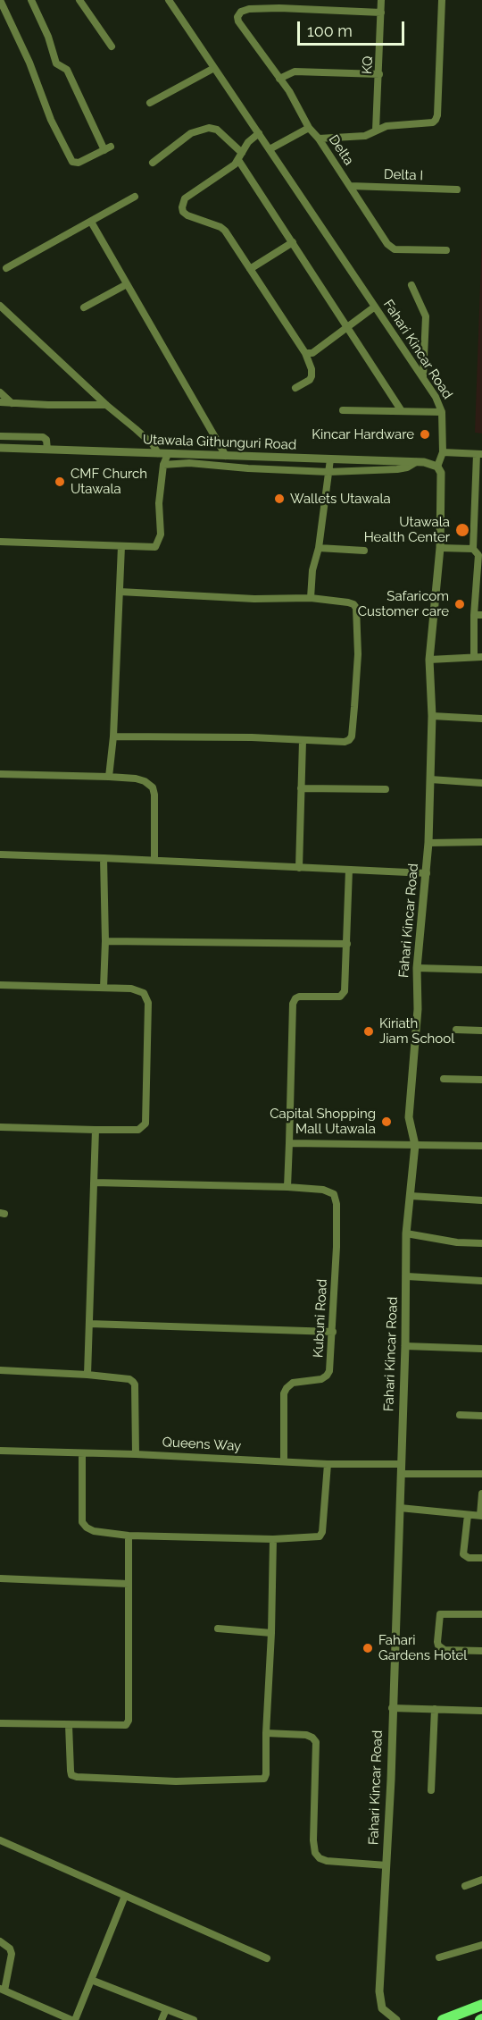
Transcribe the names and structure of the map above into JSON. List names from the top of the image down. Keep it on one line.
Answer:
{"streets":{"street":["KQ","Delta","Delta I","Fahari Kincar Road","Utawala Githunguri Road","Kubuni Road","Queens Way"]},"crossings":[["KQ","Delta"],["Delta","Delta I"],["Fahari Kincar Road","Utawala Githunguri Road"],["Fahari Kincar Road","Queens Way"],["Kubuni Road","Queens Way"]],"places":["Kincar Hardware","CMF Church Utawala","Wallets Utawala","Utawala Health Center","Safaricom Customer care","Kiriath Jiam School","Capital Shopping Mall Utawala","Fahari Gardens Hotel"],"scale_bar":"100 m"}
